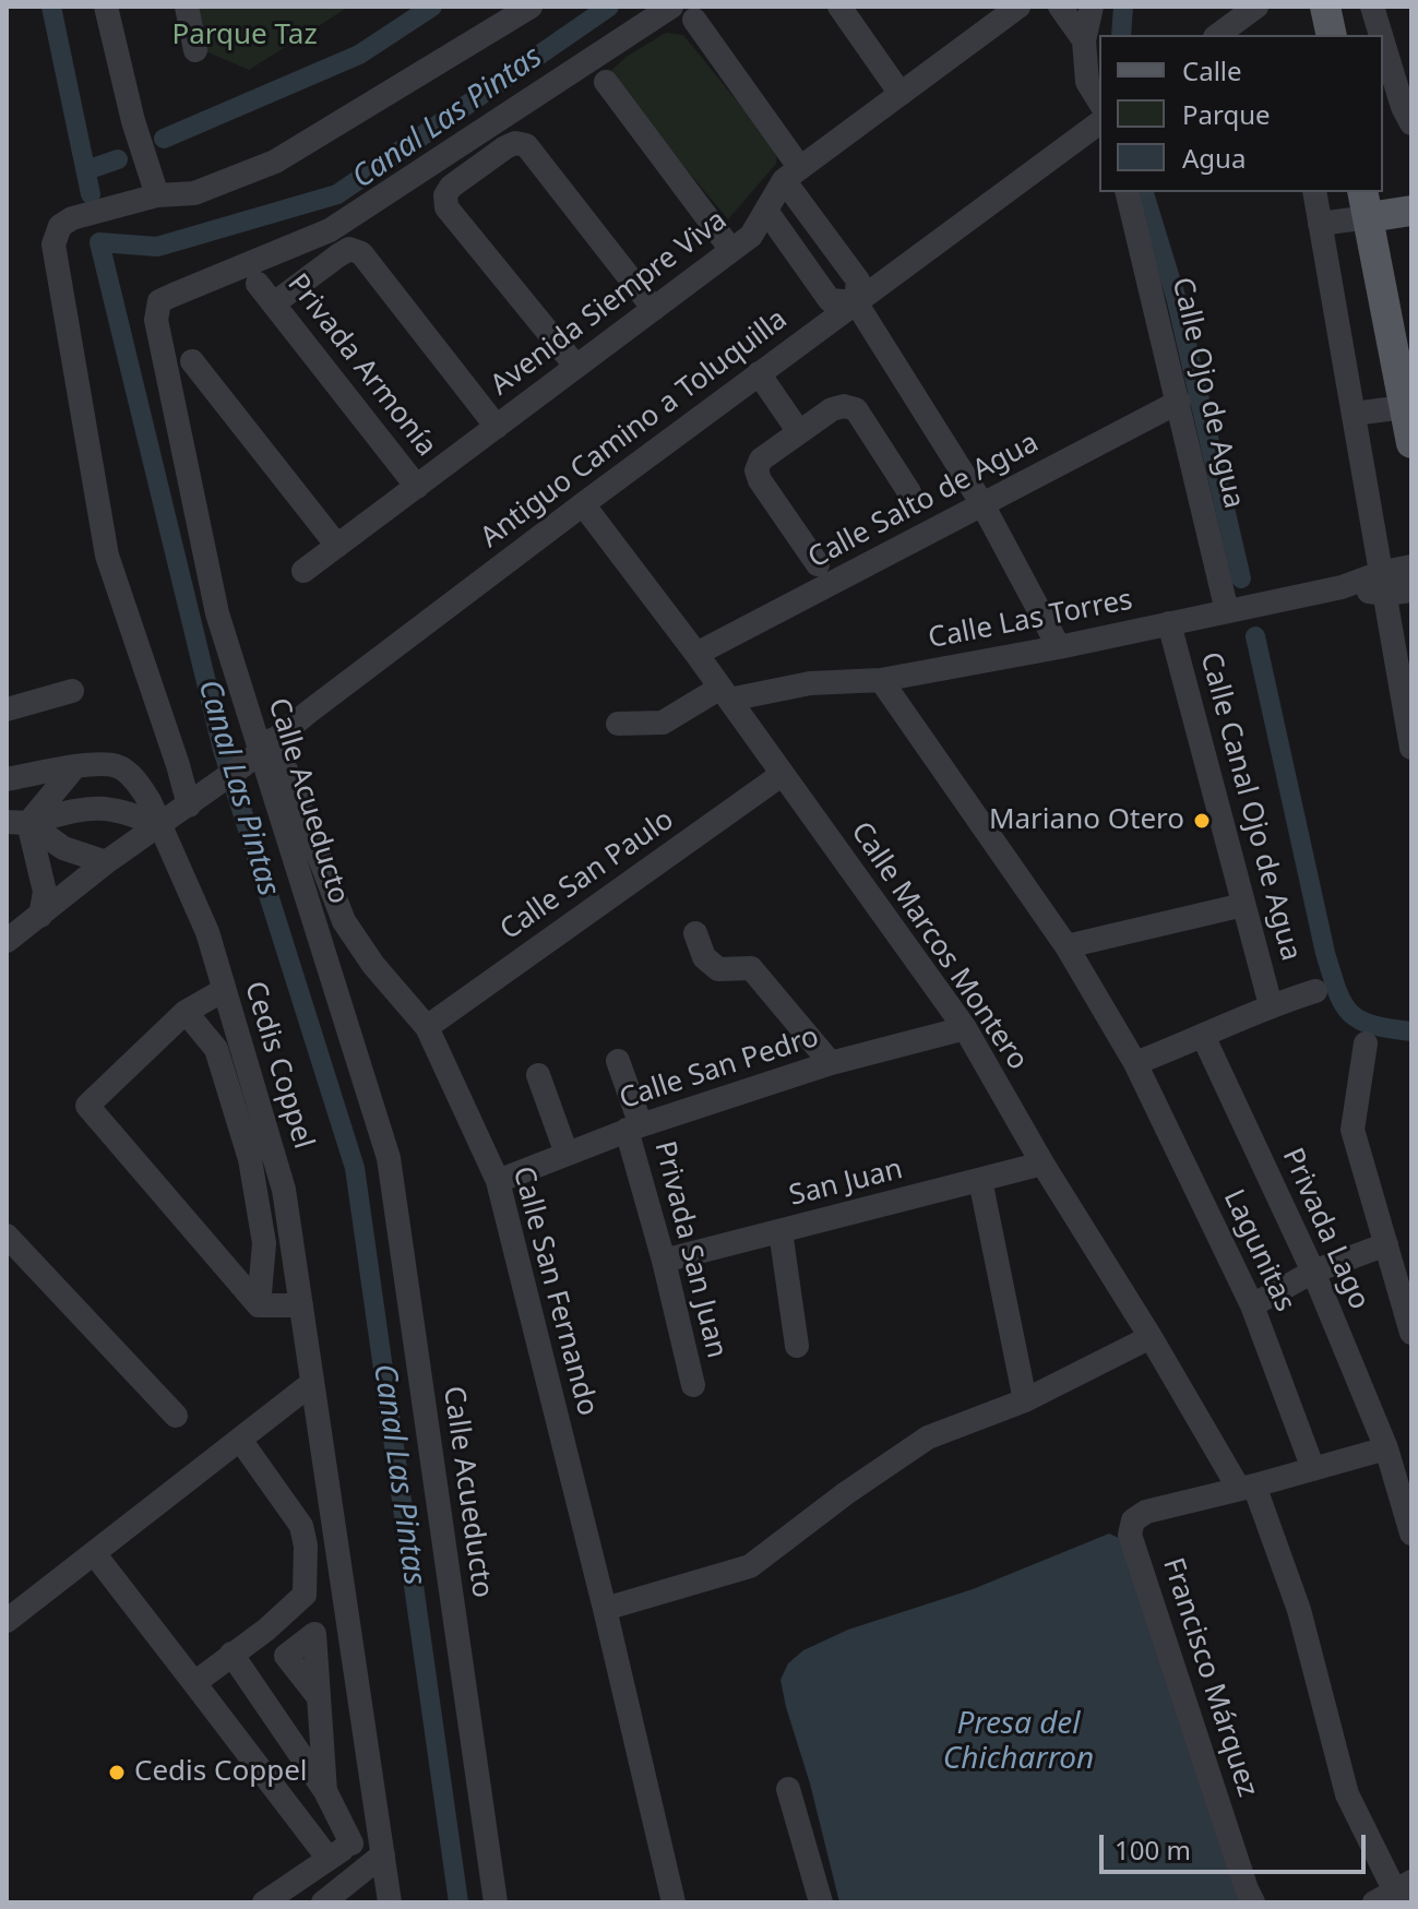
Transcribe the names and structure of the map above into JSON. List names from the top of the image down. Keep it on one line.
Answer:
{"streets":{"street":["Avenida Siempre Viva","Privada Armonía","Calle Ojo de Agua","Antiguo Camino a Toluquilla","Calle Salto de Agua","Calle Las Torres","Calle Acueducto","Calle Canal Ojo de Agua","Calle San Paulo","Calle Marcos Montero","Cedis Coppel","Calle San Pedro","San Juan","Privada Lago","Privada San Juan","Lagunitas","Calle San Fernando","Francisco Márquez"]},"crossings":[["Avenida Siempre Viva","Privada Armonía"],["Calle Ojo de Agua","Calle Salto de Agua"],["Calle Ojo de Agua","Calle Las Torres"],["Antiguo Camino a Toluquilla","Calle Acueducto"],["Antiguo Camino a Toluquilla","Calle Marcos Montero"],["Antiguo Camino a Toluquilla","Cedis Coppel"],["Antiguo Camino a Toluquilla","Calle San Fernando"],["Calle Salto de Agua","Calle Marcos Montero"],["Calle Las Torres","Calle Canal Ojo de Agua"],["Calle Las Torres","Calle Marcos Montero"],["Calle Las Torres","Lagunitas"],["Calle Acueducto","Calle San Fernando"],["Calle San Paulo","Calle Marcos Montero"],["Calle San Paulo","Calle San Fernando"],["Calle Marcos Montero","Calle San Pedro"],["Calle Marcos Montero","San Juan"],["Calle Marcos Montero","Francisco Márquez"],["Calle San Pedro","Privada San Juan"],["Calle San Pedro","Calle San Fernando"],["San Juan","Privada San Juan"]],"water":["Canal Las Pintas","Presa del Chicharron"],"parks":["Parque Taz"],"places":["Mariano Otero","Cedis Coppel"],"legend":["Calle","Parque","Agua"],"scale_bar":"100 m"}
